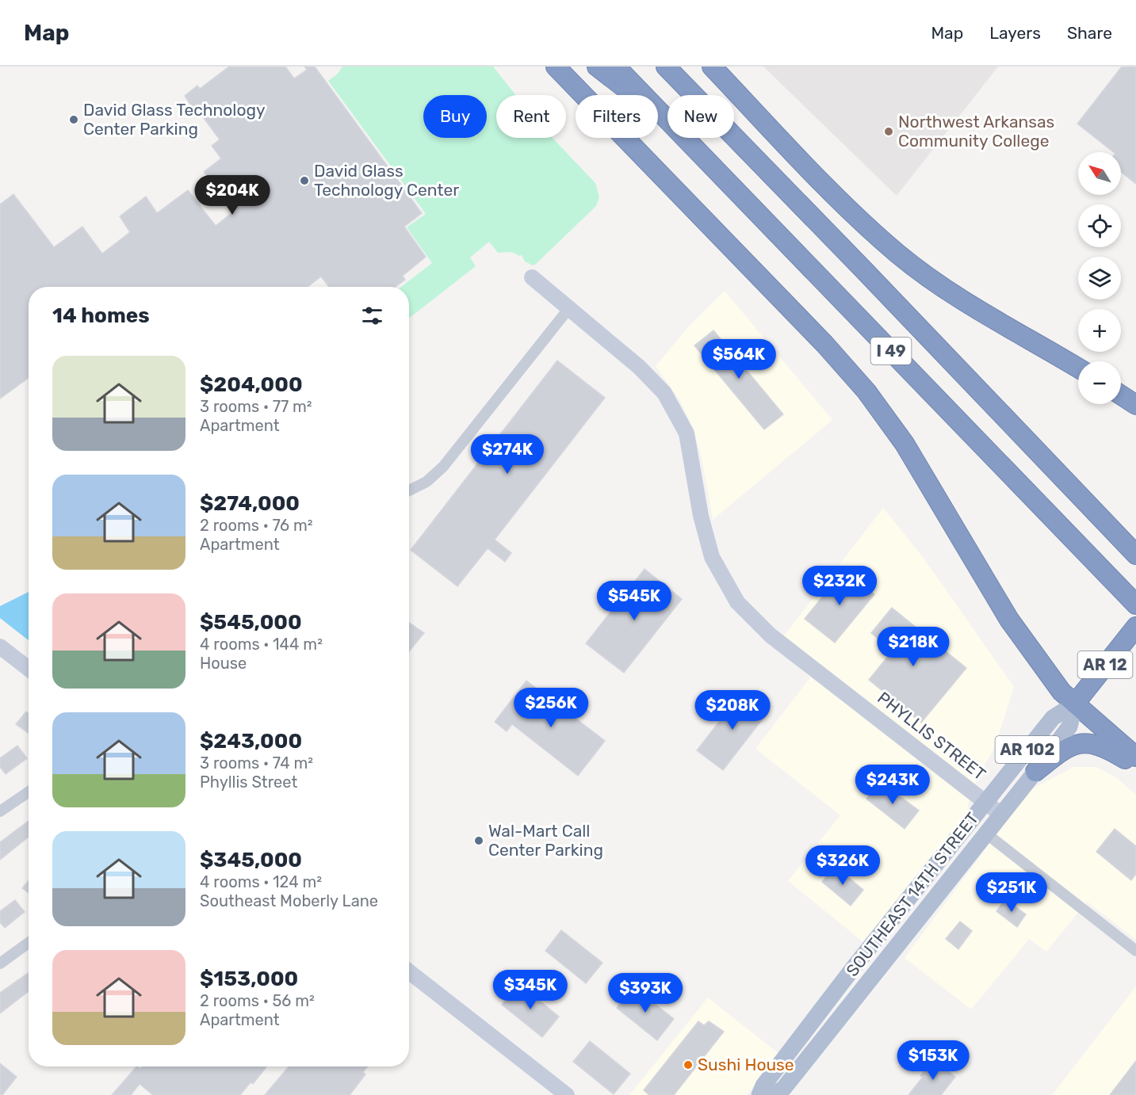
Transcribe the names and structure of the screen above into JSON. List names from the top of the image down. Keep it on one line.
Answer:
{"streets":{"highway":["I 49","AR 12","SOUTHEAST 14TH STREET"],"main road":["AR 102"],"street":["PHYLLIS STREET"]},"crossings":[["PHYLLIS STREET","SOUTHEAST 14TH STREET"]],"places":["David Glass Technology Center Parking","Northwest Arkansas Community College","David Glass Technology Center","Wal-Mart Call Center Parking","Sushi House"],"north":"top left","page":{"header":"Map","nav":["Map","Layers","Share"],"chip":["Buy","Rent","Filters","New"],"map_buttons":["+","−"],"price":["$204K","$564K","$274K","$232K","$545K","$218K","$256K","$208K","$243K","$326K","$251K","$345K","$393K","$153K"],"heading":"14 homes","list":[{"name":"$204,000","note":"3 rooms · 77 m² · Apartment"},{"name":"$274,000","note":"2 rooms · 76 m² · Apartment"},{"name":"$545,000","note":"4 rooms · 144 m² · House"},{"name":"$243,000","note":"3 rooms · 74 m² · Phyllis Street"},{"name":"$345,000","note":"4 rooms · 124 m² · Southeast Moberly Lane"},{"name":"$153,000","note":"2 rooms · 56 m² · Apartment"}]}}
